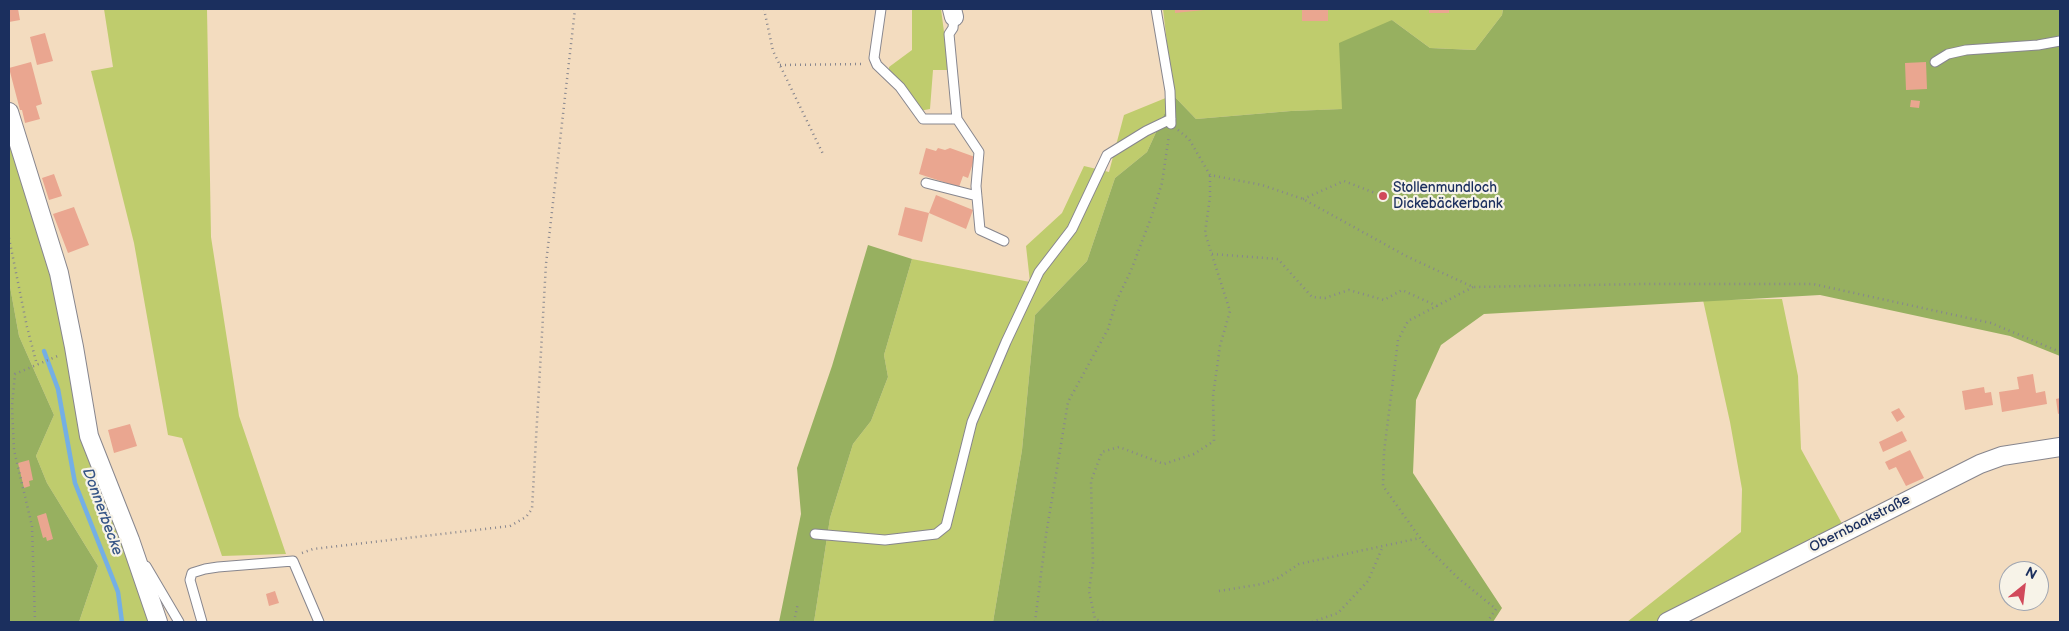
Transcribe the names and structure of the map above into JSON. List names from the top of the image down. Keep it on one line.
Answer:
{"streets":{"street":["Obernbaakstraße"]},"water":["Donnerbecke"],"places":["Stollenmundloch Dickebäckerbank"],"north":"top right"}
